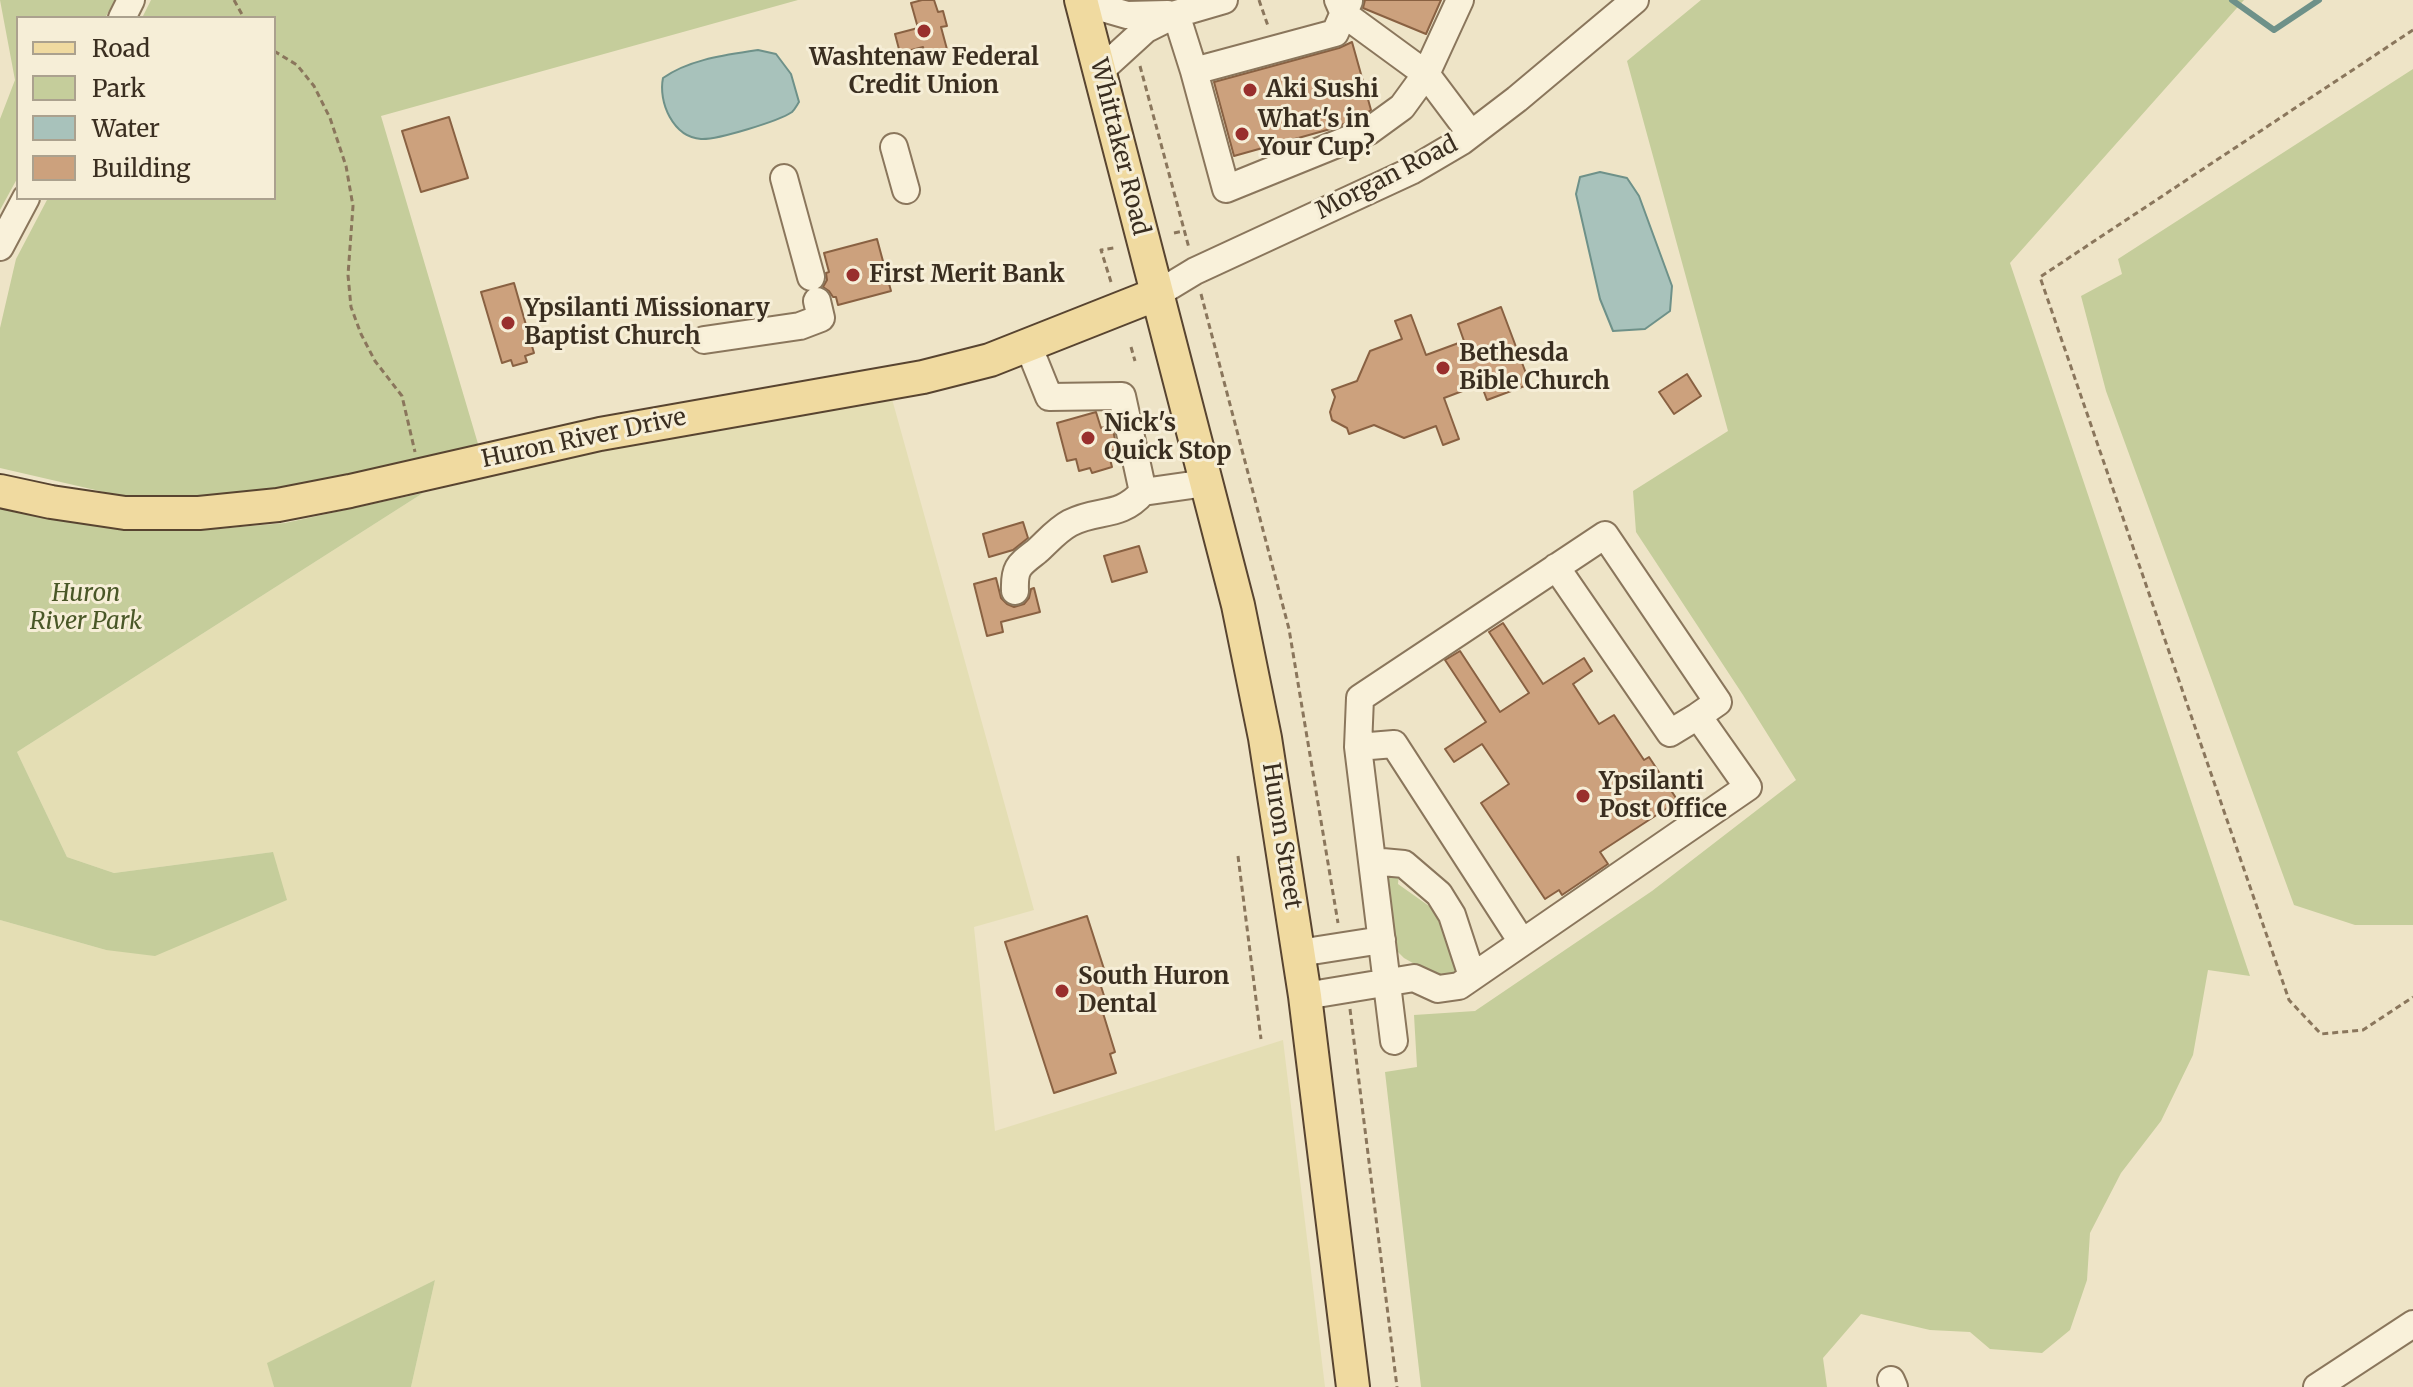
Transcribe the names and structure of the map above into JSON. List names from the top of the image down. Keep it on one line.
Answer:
{"streets":{"main road":["Whittaker Road","Huron River Drive","Huron Street"],"street":["Morgan Road"]},"crossings":[["Whittaker Road","Morgan Road"],["Whittaker Road","Huron River Drive"],["Whittaker Road","Huron Street"],["Morgan Road","Huron River Drive"],["Morgan Road","Huron Street"],["Huron River Drive","Huron Street"]],"parks":["Huron River Park"],"places":["Washtenaw Federal Credit Union","Aki Sushi","What's in Your Cup?","First Merit Bank","Ypsilanti Missionary Baptist Church","Bethesda Bible Church","Nick's Quick Stop","Ypsilanti Post Office","South Huron Dental"],"legend":["Road","Park","Water","Building"]}
